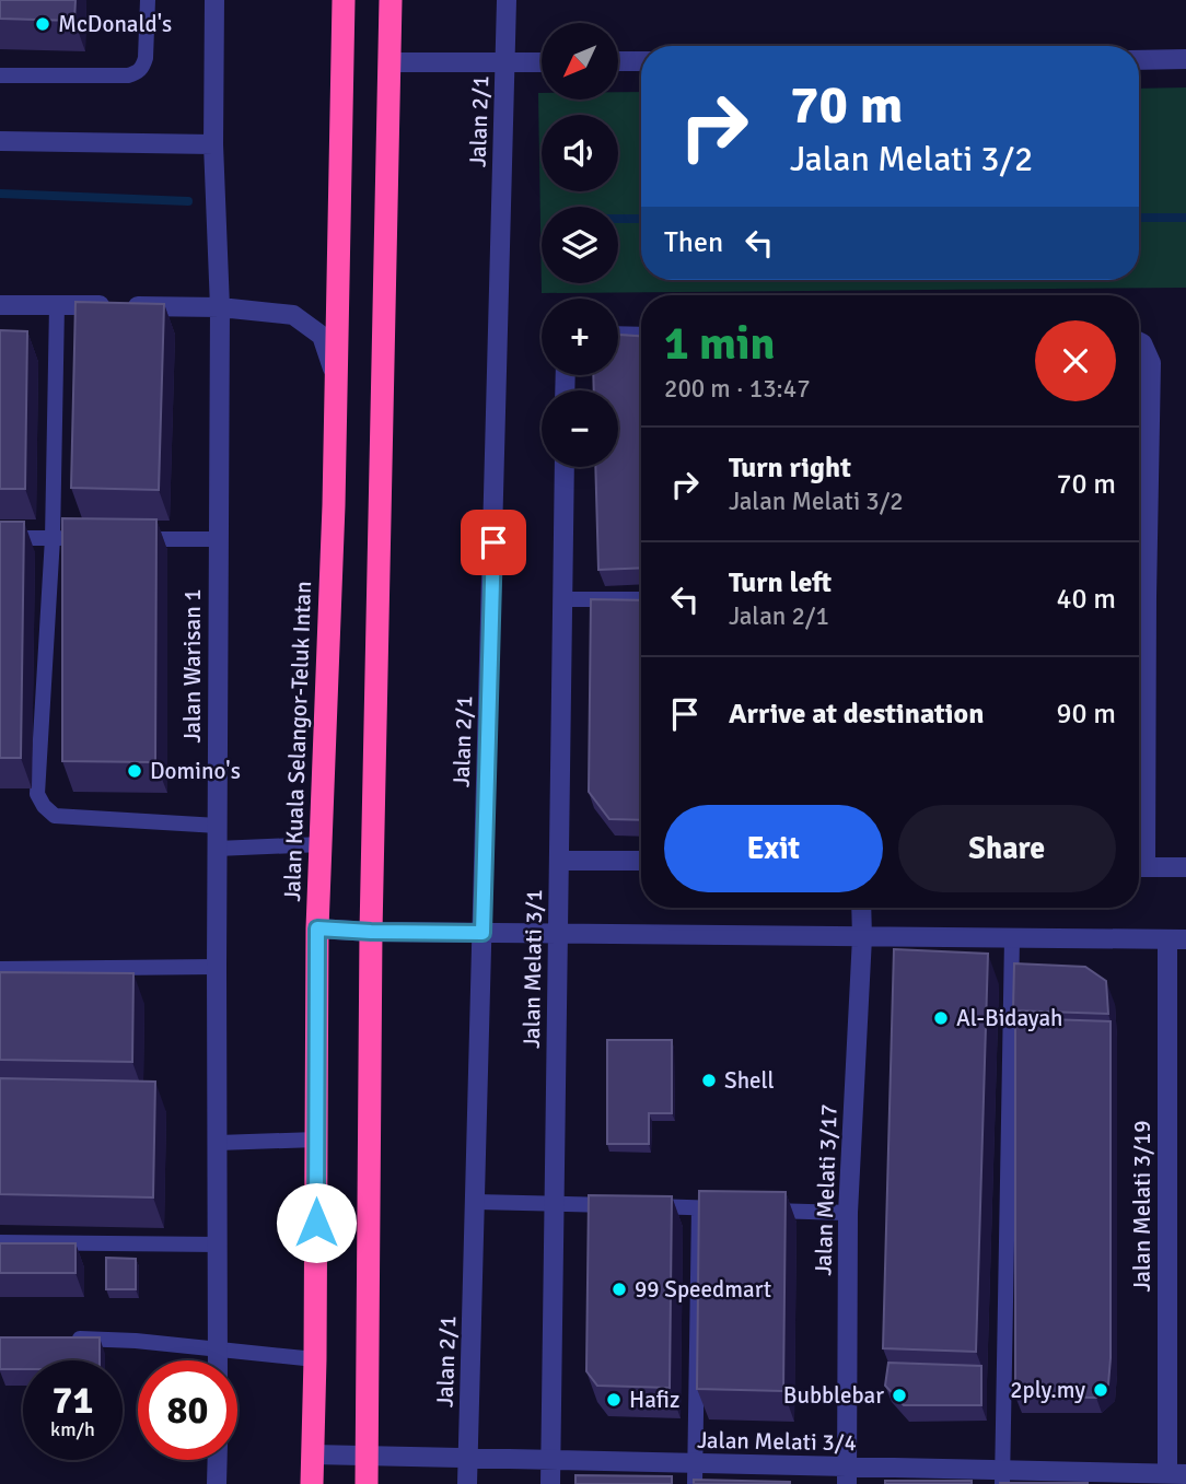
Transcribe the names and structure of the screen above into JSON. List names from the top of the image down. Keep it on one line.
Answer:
{"streets":{"highway":["Jalan Kuala Selangor-Teluk Intan"],"street":["Jalan 2/1","Jalan Warisan 1","Jalan Melati 3/1","Jalan Melati 3/17","Jalan Melati 3/19","Jalan Melati 3/4"]},"crossings":[["Jalan 2/1","Jalan Melati 3/4"],["Jalan Kuala Selangor-Teluk Intan","Jalan Melati 3/4"],["Jalan Melati 3/1","Jalan Melati 3/4"],["Jalan Melati 3/17","Jalan Melati 3/4"],["Jalan Melati 3/19","Jalan Melati 3/4"]],"places":["McDonald's","Domino's","Al-Bidayah","Shell","99 Speedmart","2ply.my","Bubblebar","Hafiz"],"north":"bottom left","page":{"map_buttons":["+","−"],"turn":["70 m","Jalan Melati 3/2"],"then":"Then","heading":["1 min","200 m · 13:47"],"list":[{"name":"Turn right","note":"Jalan Melati 3/2","value":"70 m"},{"name":"Turn left","note":"Jalan 2/1","value":"40 m"},{"name":"Arrive at destination","value":"90 m"}],"buttons":["Exit","Share"],"speed":"71 km/h","limit":"80"}}
